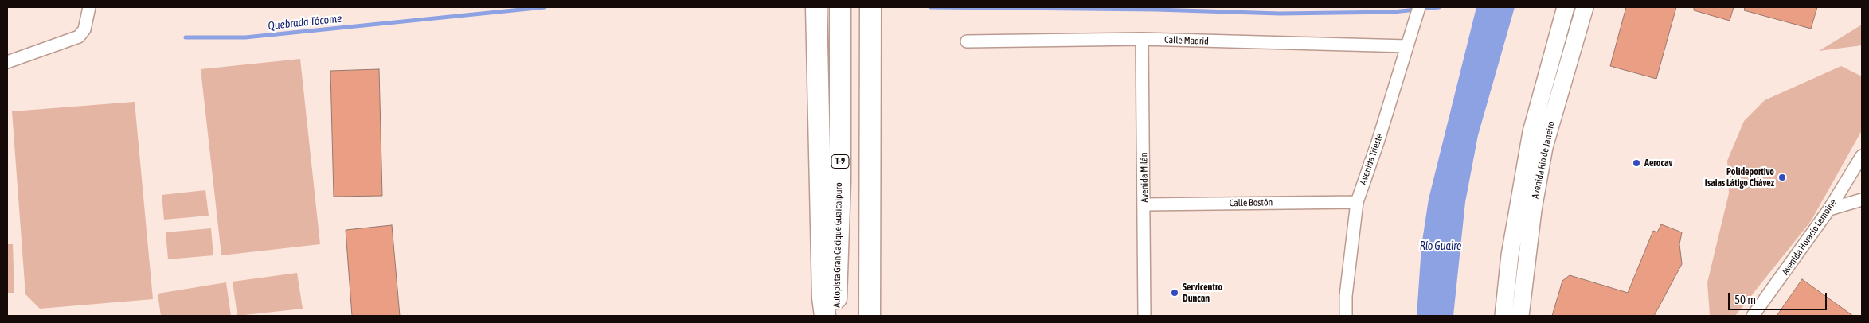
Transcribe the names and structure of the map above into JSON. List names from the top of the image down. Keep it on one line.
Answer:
{"streets":{"highway":["T-9","Autopista Gran Cacique Guaicaipuro"],"street":["Calle Madrid","Avenida Trieste","Avenida Río de Janeiro","Avenida Milán","Calle Bostón","Avenida Horacio Lemoine"]},"crossings":[["Calle Madrid","Avenida Trieste"],["Calle Madrid","Avenida Milán"],["Avenida Trieste","Calle Bostón"],["Avenida Milán","Calle Bostón"]],"water":["Quebrada Tócome","Río Guaire"],"places":["Aerocav","Polideportivo Isaias Látigo Chávez","Servicentro Duncan"],"scale_bar":"50 m"}
